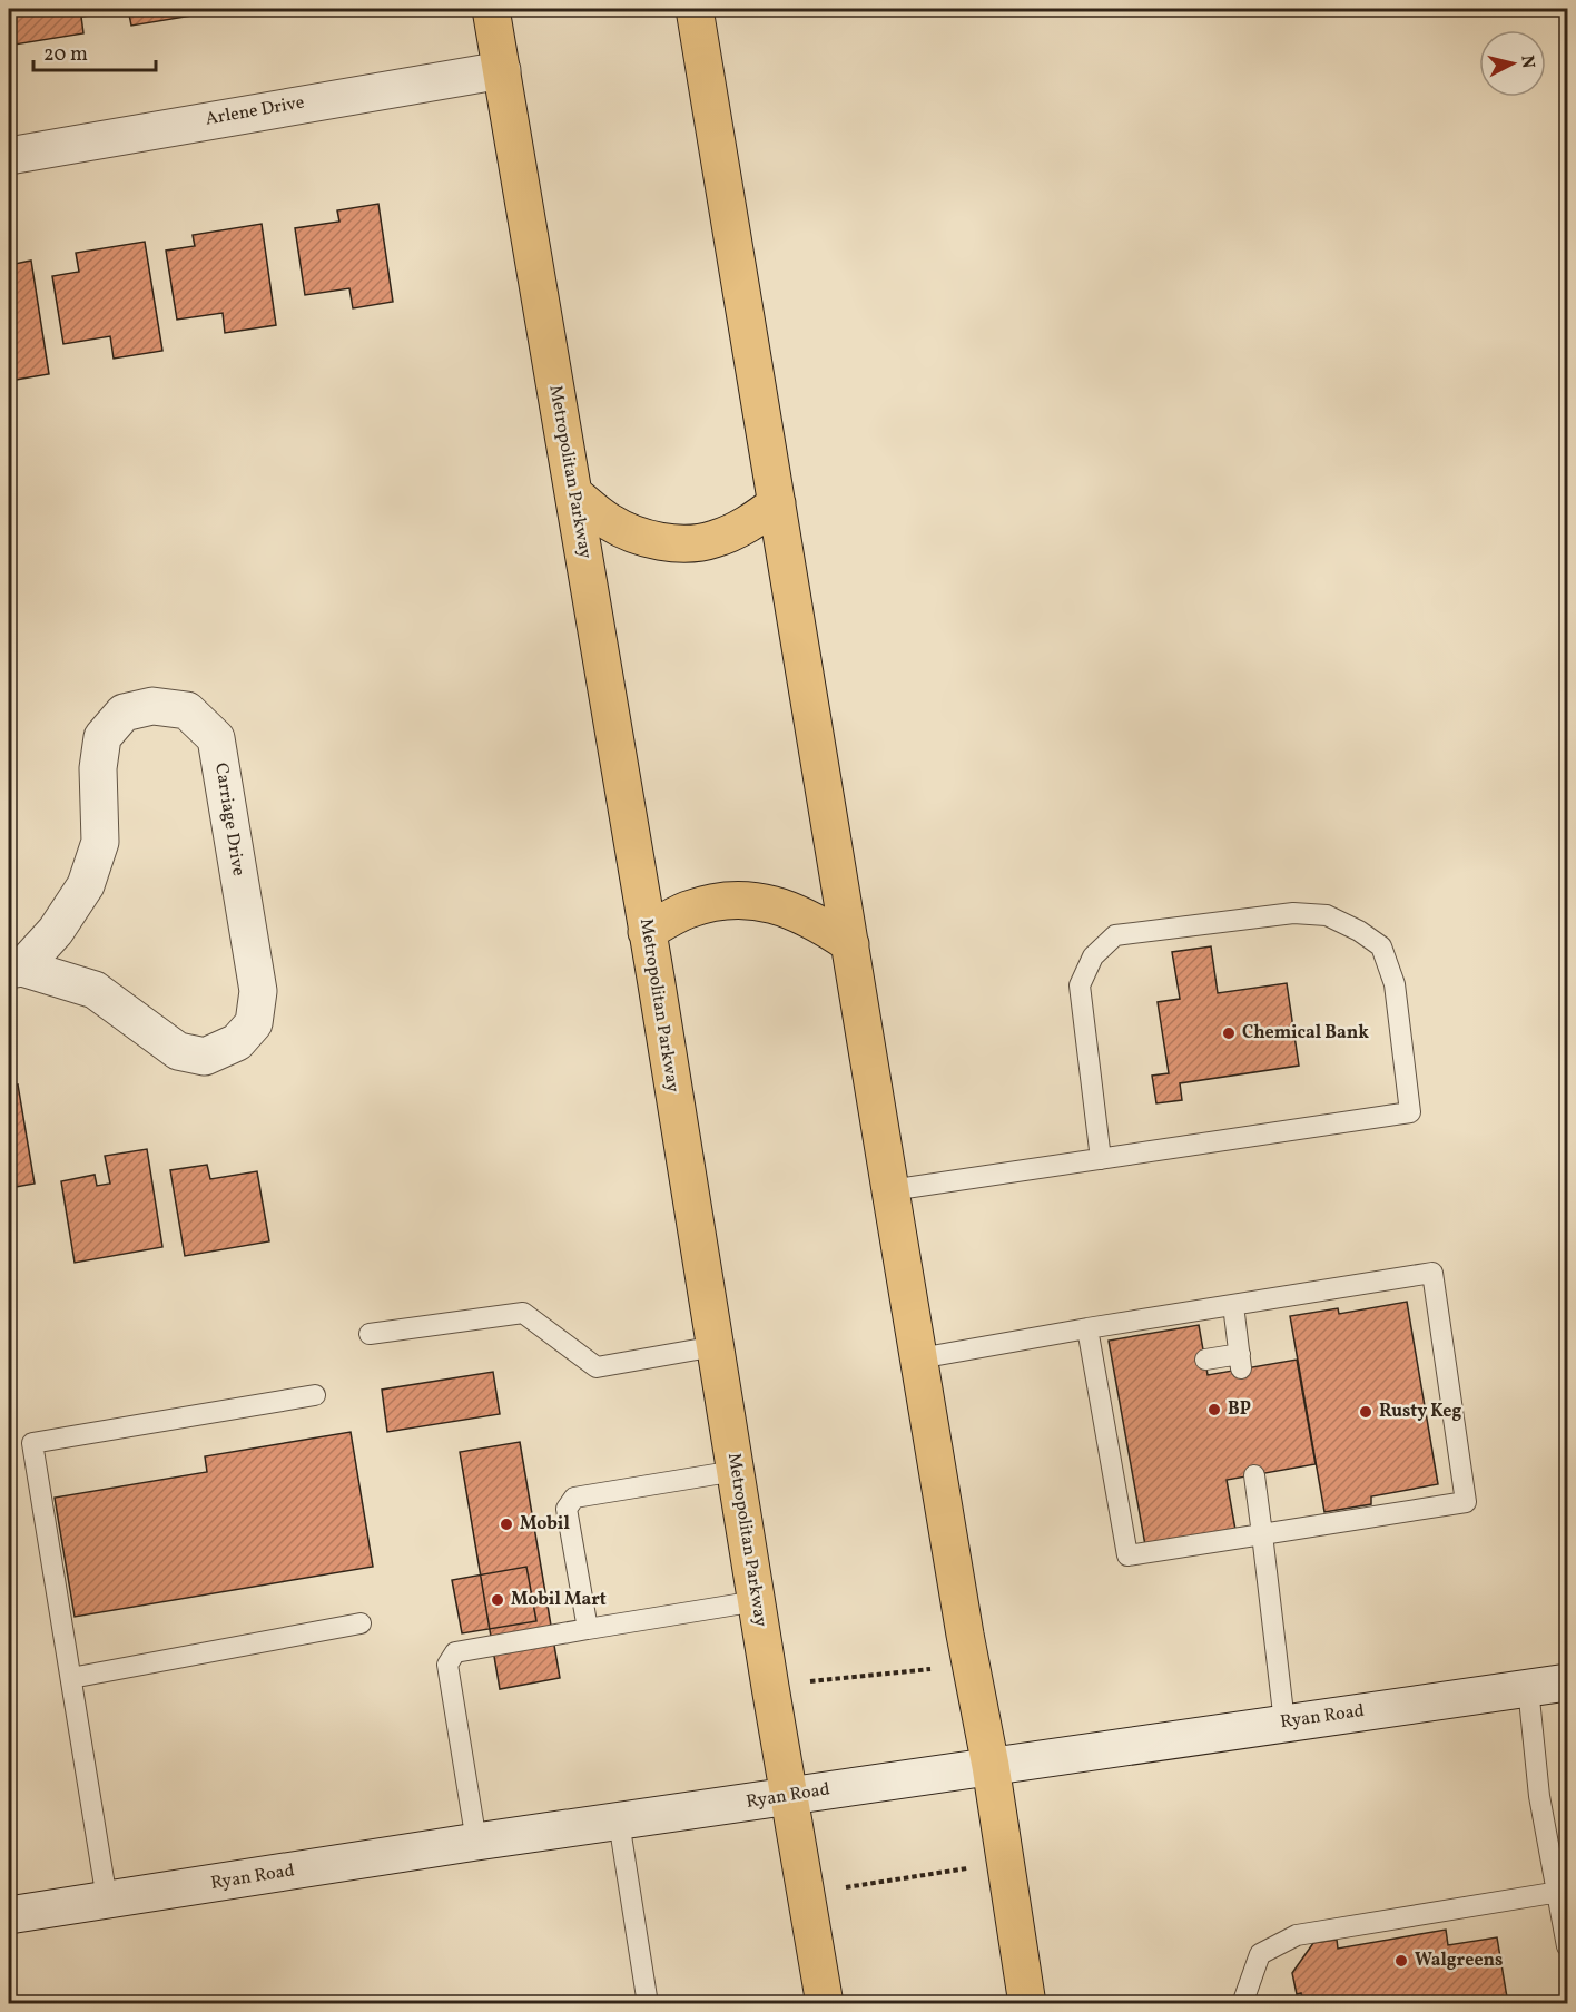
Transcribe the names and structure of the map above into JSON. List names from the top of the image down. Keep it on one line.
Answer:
{"streets":{"main road":["Arlene Drive","Metropolitan Parkway","Carriage Drive","Ryan Road"]},"crossings":[["Arlene Drive","Metropolitan Parkway"],["Metropolitan Parkway","Ryan Road"]],"places":["Chemical Bank","BP","Rusty Keg","Mobil","Mobil Mart","Walgreens"],"scale_bar":"20 m","north":"right"}
